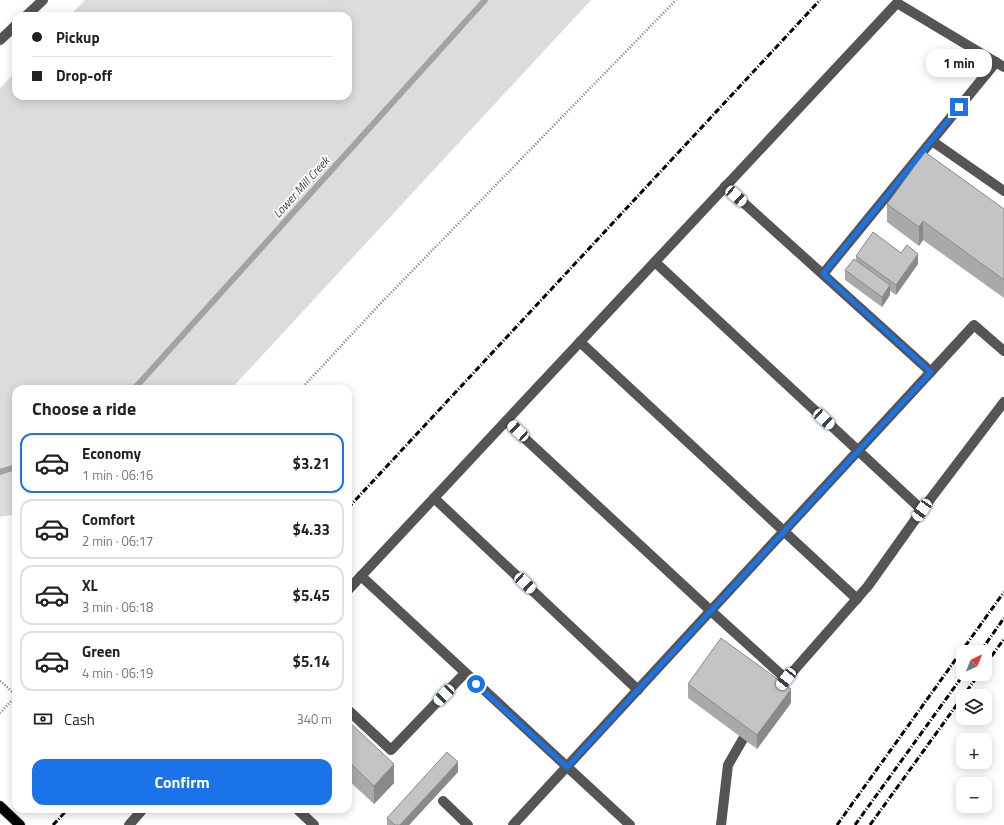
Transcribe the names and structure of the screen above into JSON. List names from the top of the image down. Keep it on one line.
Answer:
{"water":["Lower Mill Creek"],"north":"top right","page":{"banner":["Pickup","Drop-off"],"bubble":"1 min","heading":"Choose a ride","list":[{"name":"Economy","note":"1 min · 06:16","value":"$3.21"},{"name":"Comfort","note":"2 min · 06:17","value":"$4.33"},{"name":"XL","note":"3 min · 06:18","value":"$5.45"},{"name":"Green","note":"4 min · 06:19","value":"$5.14"}],"map_buttons":["+","−"],"pay":["Cash","340 m"],"buttons":"Confirm"}}
